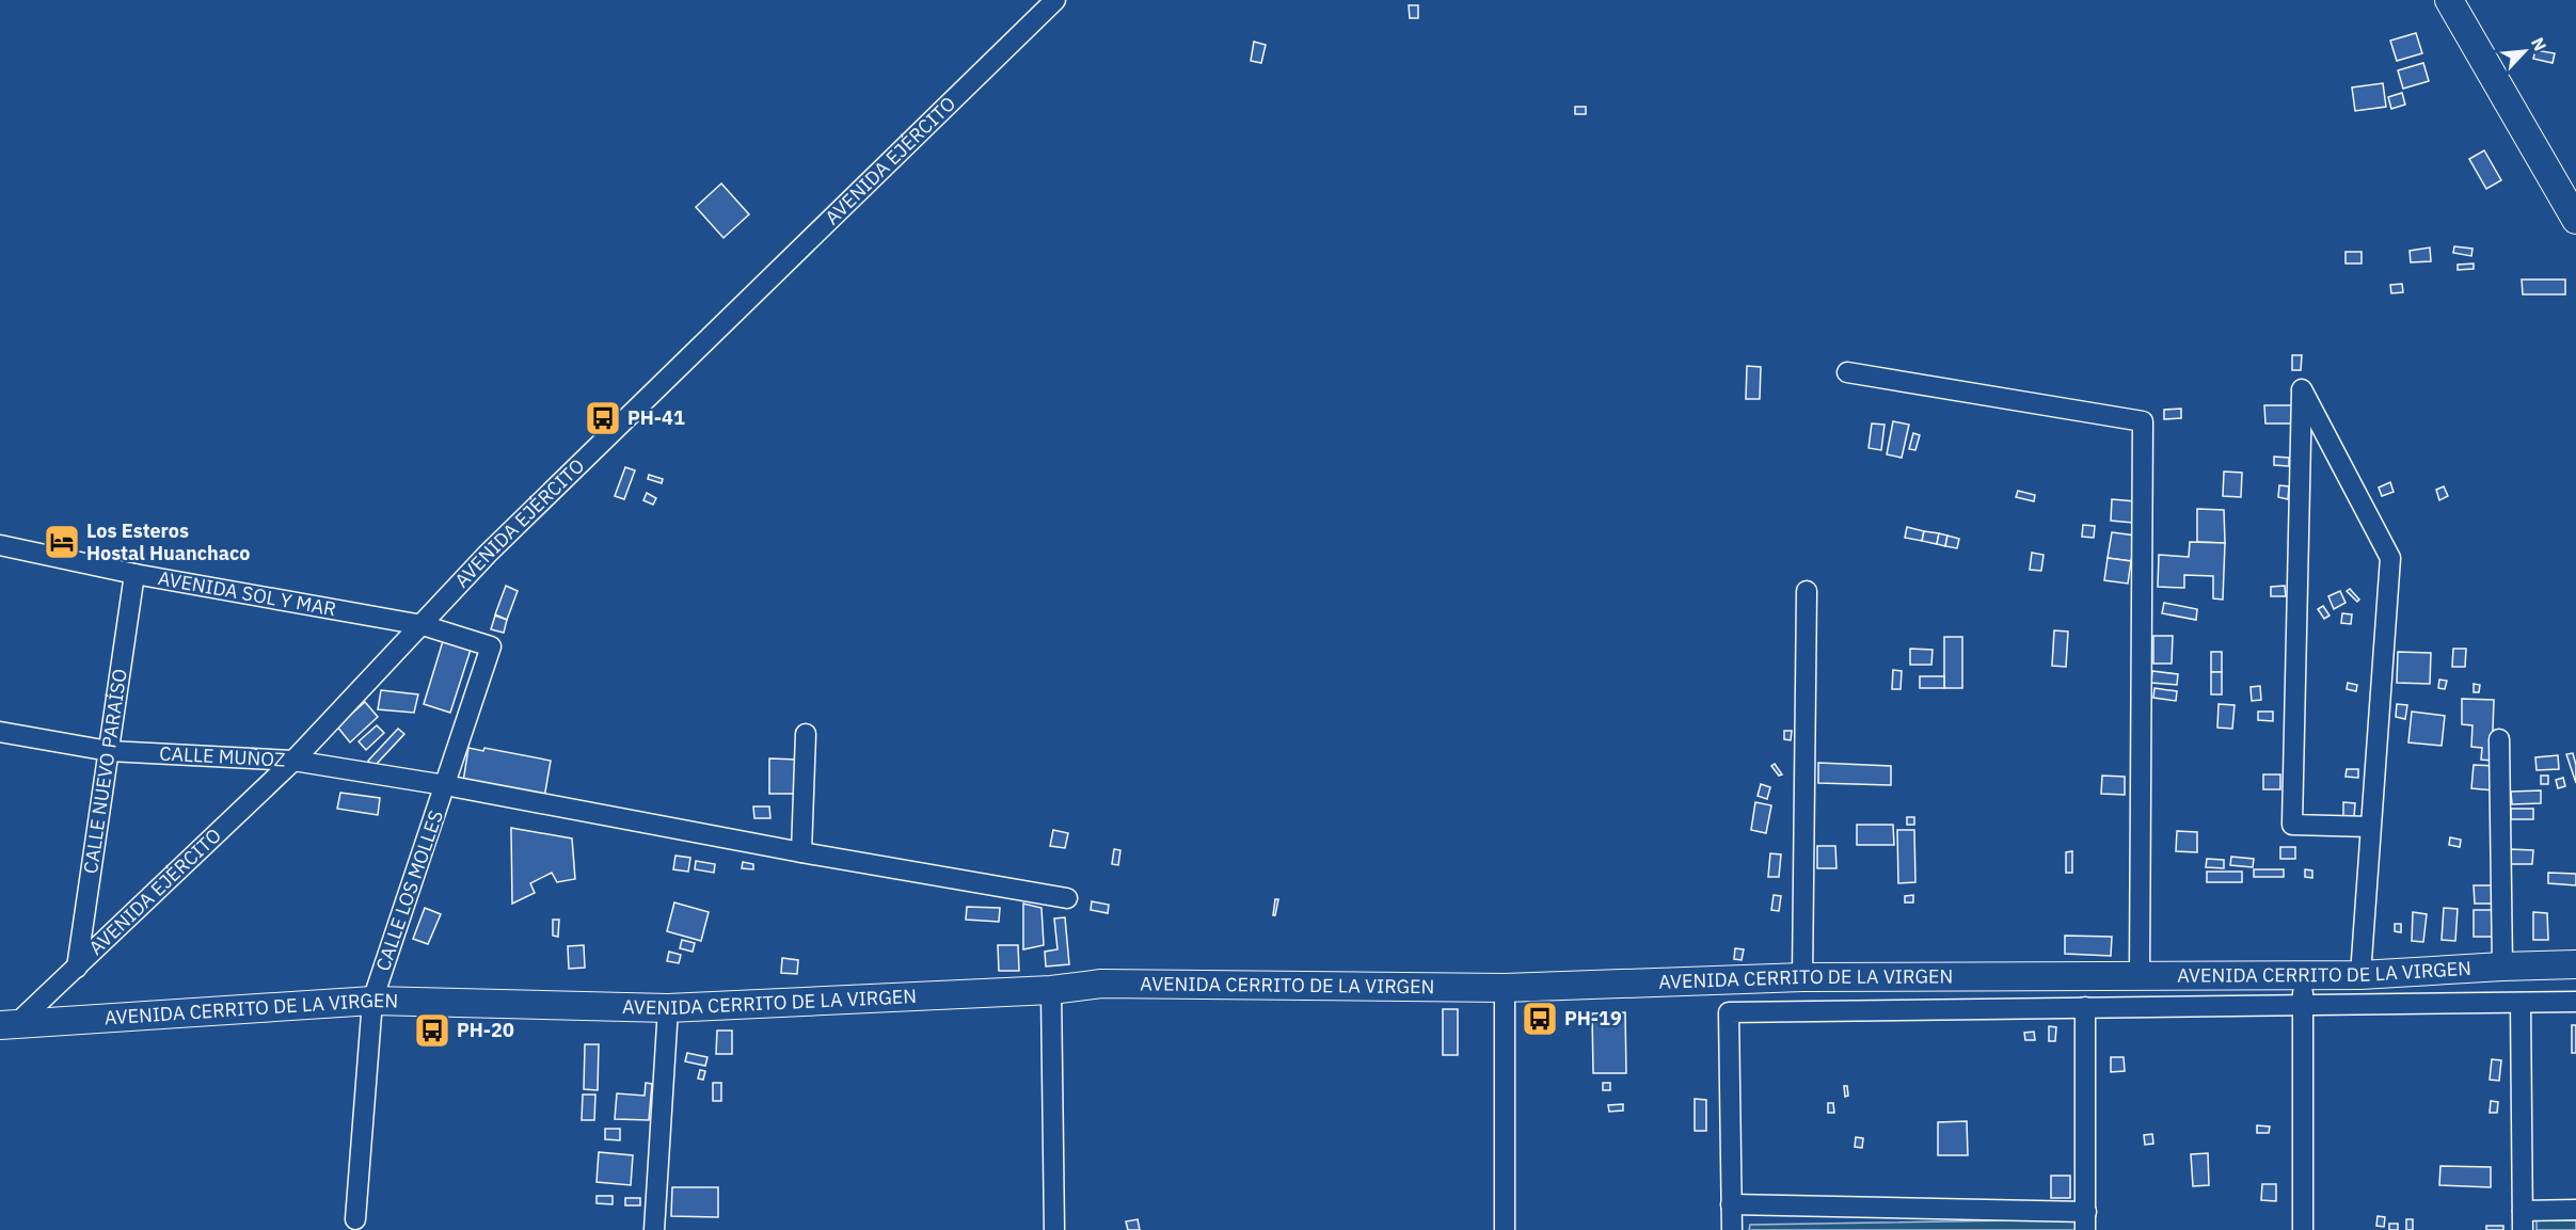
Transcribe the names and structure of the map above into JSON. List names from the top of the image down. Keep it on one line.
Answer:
{"streets":{"street":["AVENIDA EJÉRCITO","AVENIDA SOL Y MAR","CALLE MUÑOZ","CALLE NUEVO PARAÍSO","CALLE LOS MOLLES","AVENIDA CERRITO DE LA VIRGEN"]},"crossings":[["AVENIDA EJÉRCITO","AVENIDA SOL Y MAR"],["AVENIDA EJÉRCITO","CALLE MUÑOZ"],["AVENIDA EJÉRCITO","CALLE NUEVO PARAÍSO"],["AVENIDA EJÉRCITO","AVENIDA CERRITO DE LA VIRGEN"],["AVENIDA SOL Y MAR","CALLE NUEVO PARAÍSO"],["AVENIDA SOL Y MAR","CALLE LOS MOLLES"],["CALLE MUÑOZ","CALLE NUEVO PARAÍSO"],["CALLE MUÑOZ","CALLE LOS MOLLES"],["CALLE LOS MOLLES","AVENIDA CERRITO DE LA VIRGEN"]],"places":{"bus stop":["PH-41","PH-19","PH-20"],"hotel":["Los Esteros Hostal Huanchaco"]},"north":"top right"}
